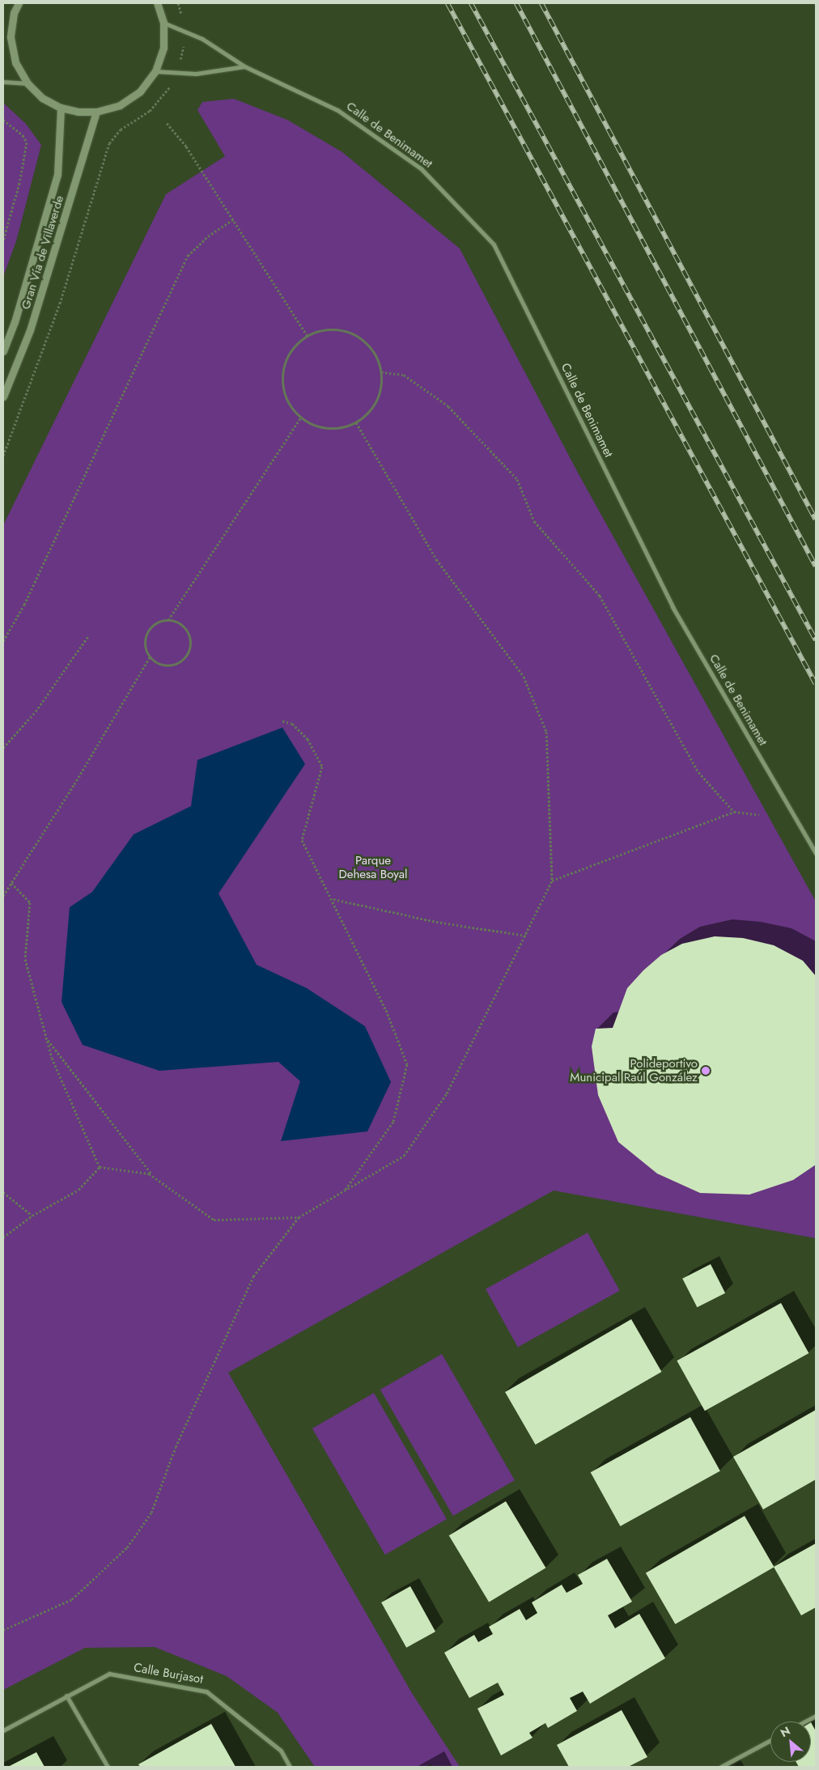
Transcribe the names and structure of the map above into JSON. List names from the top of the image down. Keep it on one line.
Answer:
{"streets":{"street":["Calle de Benimamet","Gran Vía de Villaverde","Calle Burjasot"]},"parks":["Parque Dehesa Boyal"],"places":["Polideportivo Municipal Raúl González"],"north":"top left"}
